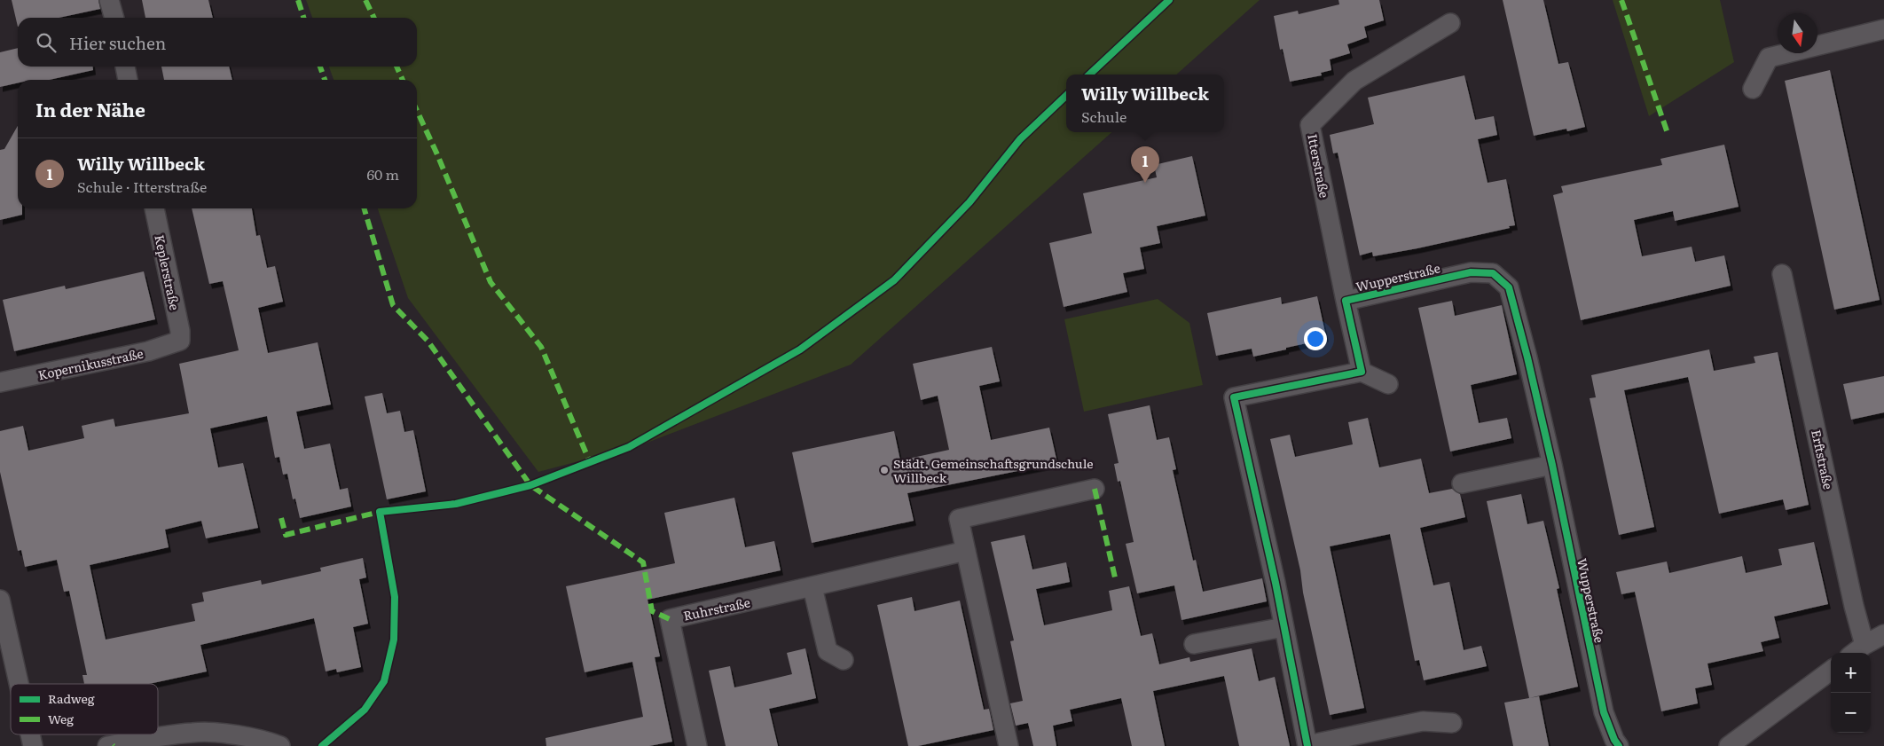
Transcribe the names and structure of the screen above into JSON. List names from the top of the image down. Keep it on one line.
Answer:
{"streets":{"street":["Itterstraße","Keplerstraße","Wupperstraße","Kopernikusstraße","Erftstraße","Ruhrstraße"]},"crossings":[["Itterstraße","Wupperstraße"],["Keplerstraße","Kopernikusstraße"]],"places":["Städt. Gemeinschaftsgrundschule Willbeck"],"legend":["Radweg","Weg"],"north":"bottom","page":{"search":"Hier suchen","popup":["Willy Willbeck","Schule"],"heading":"In der Nähe","list":[{"mark":"1","name":"Willy Willbeck","note":"Schule · Itterstraße","value":"60 m"}],"pins":"1","map_buttons":["+","−"]}}
